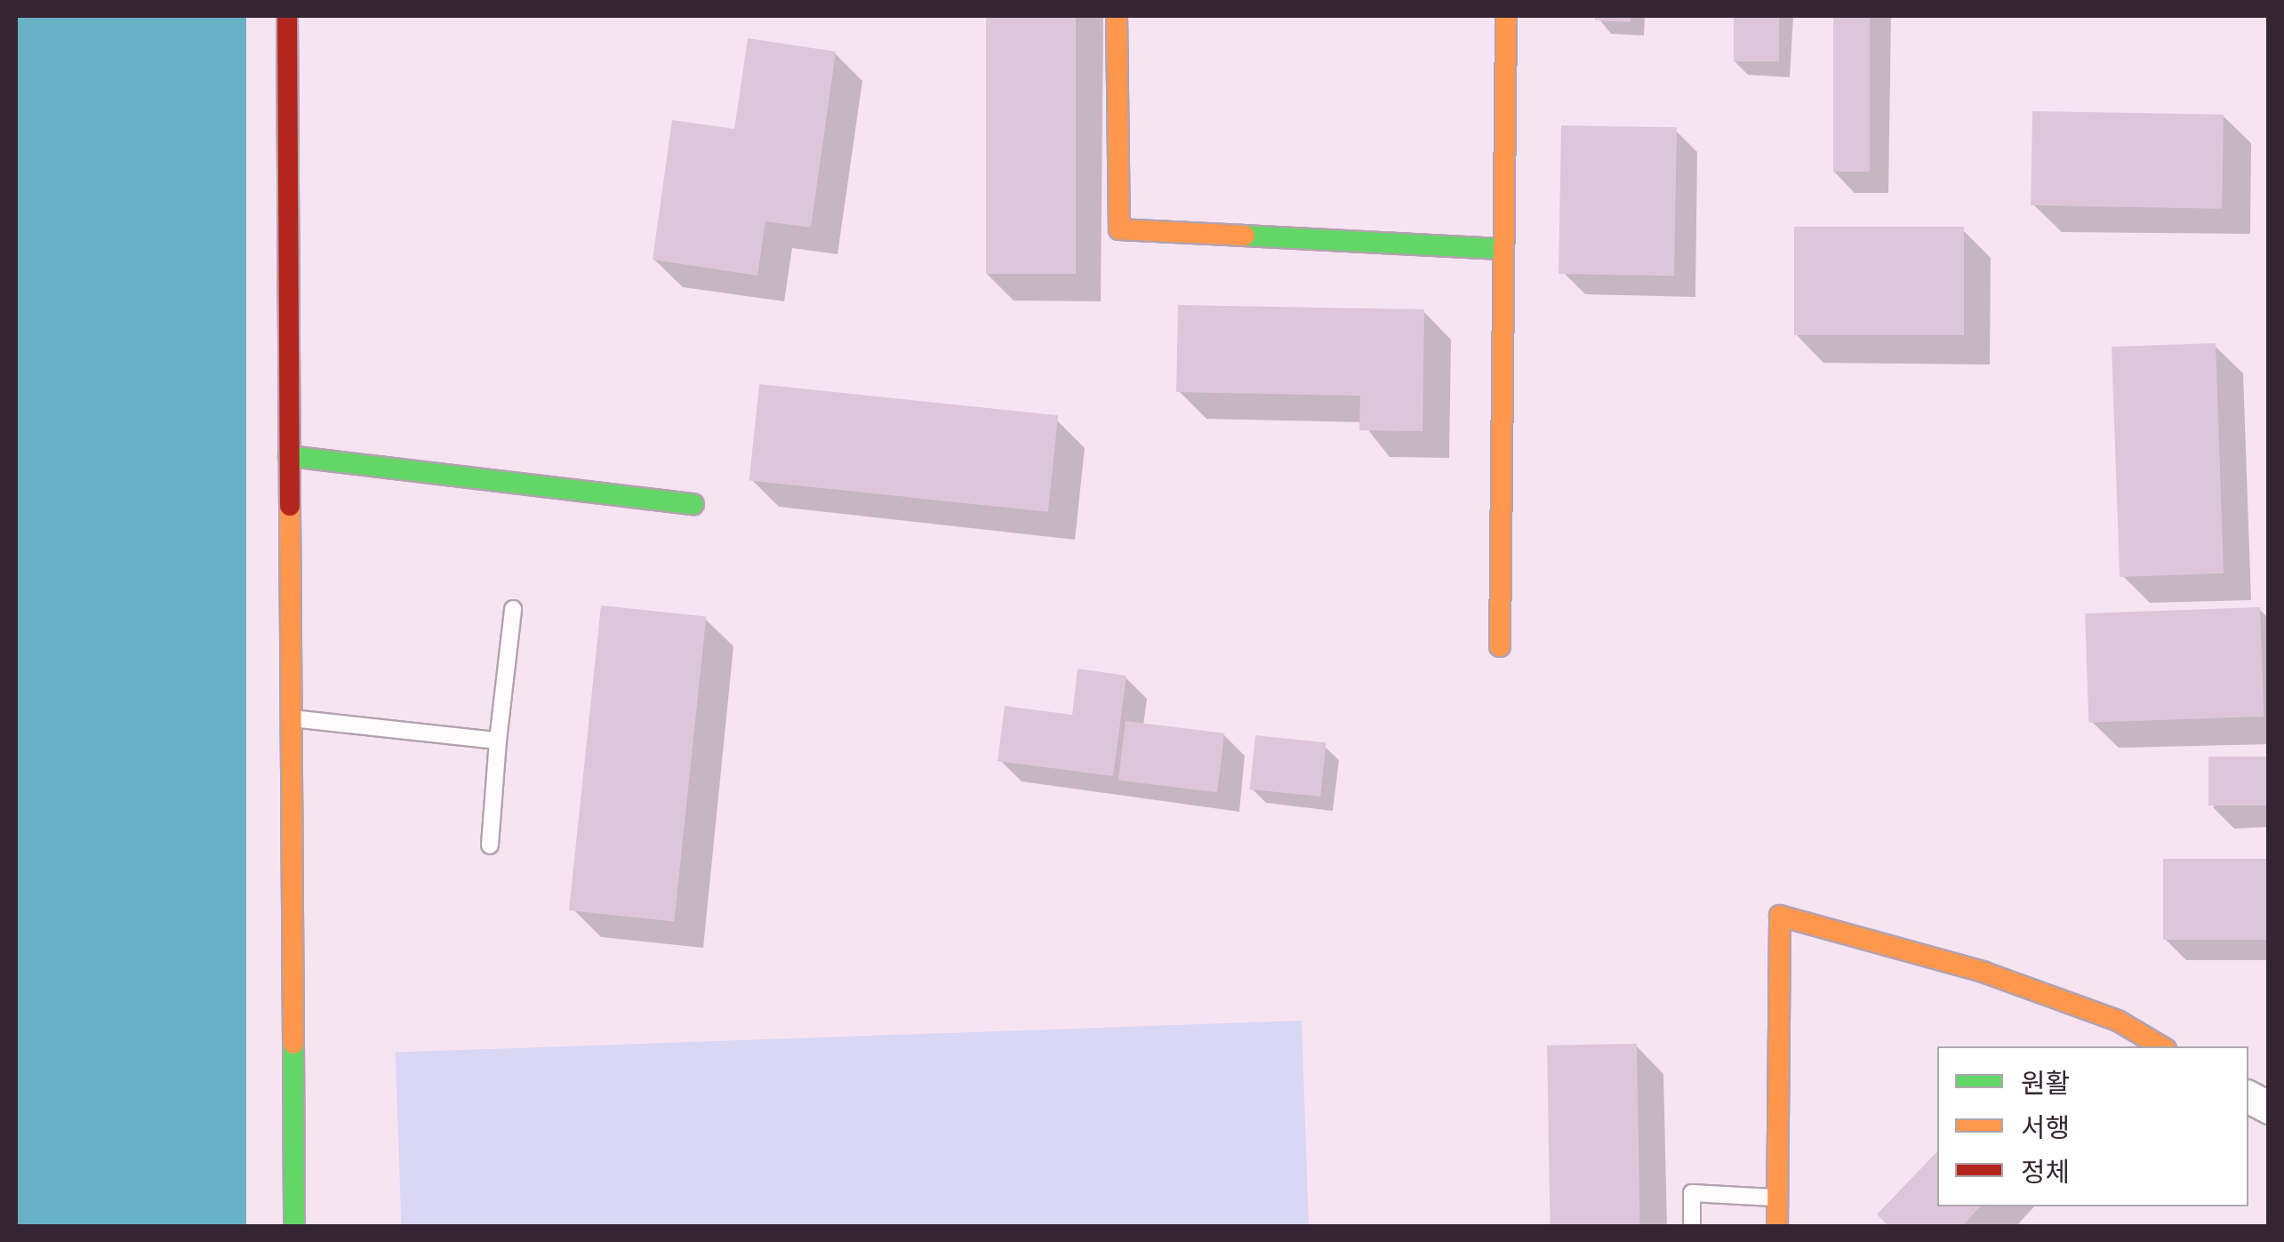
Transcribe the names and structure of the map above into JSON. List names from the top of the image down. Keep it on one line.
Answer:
{"legend":["원활","서행","정체"]}
